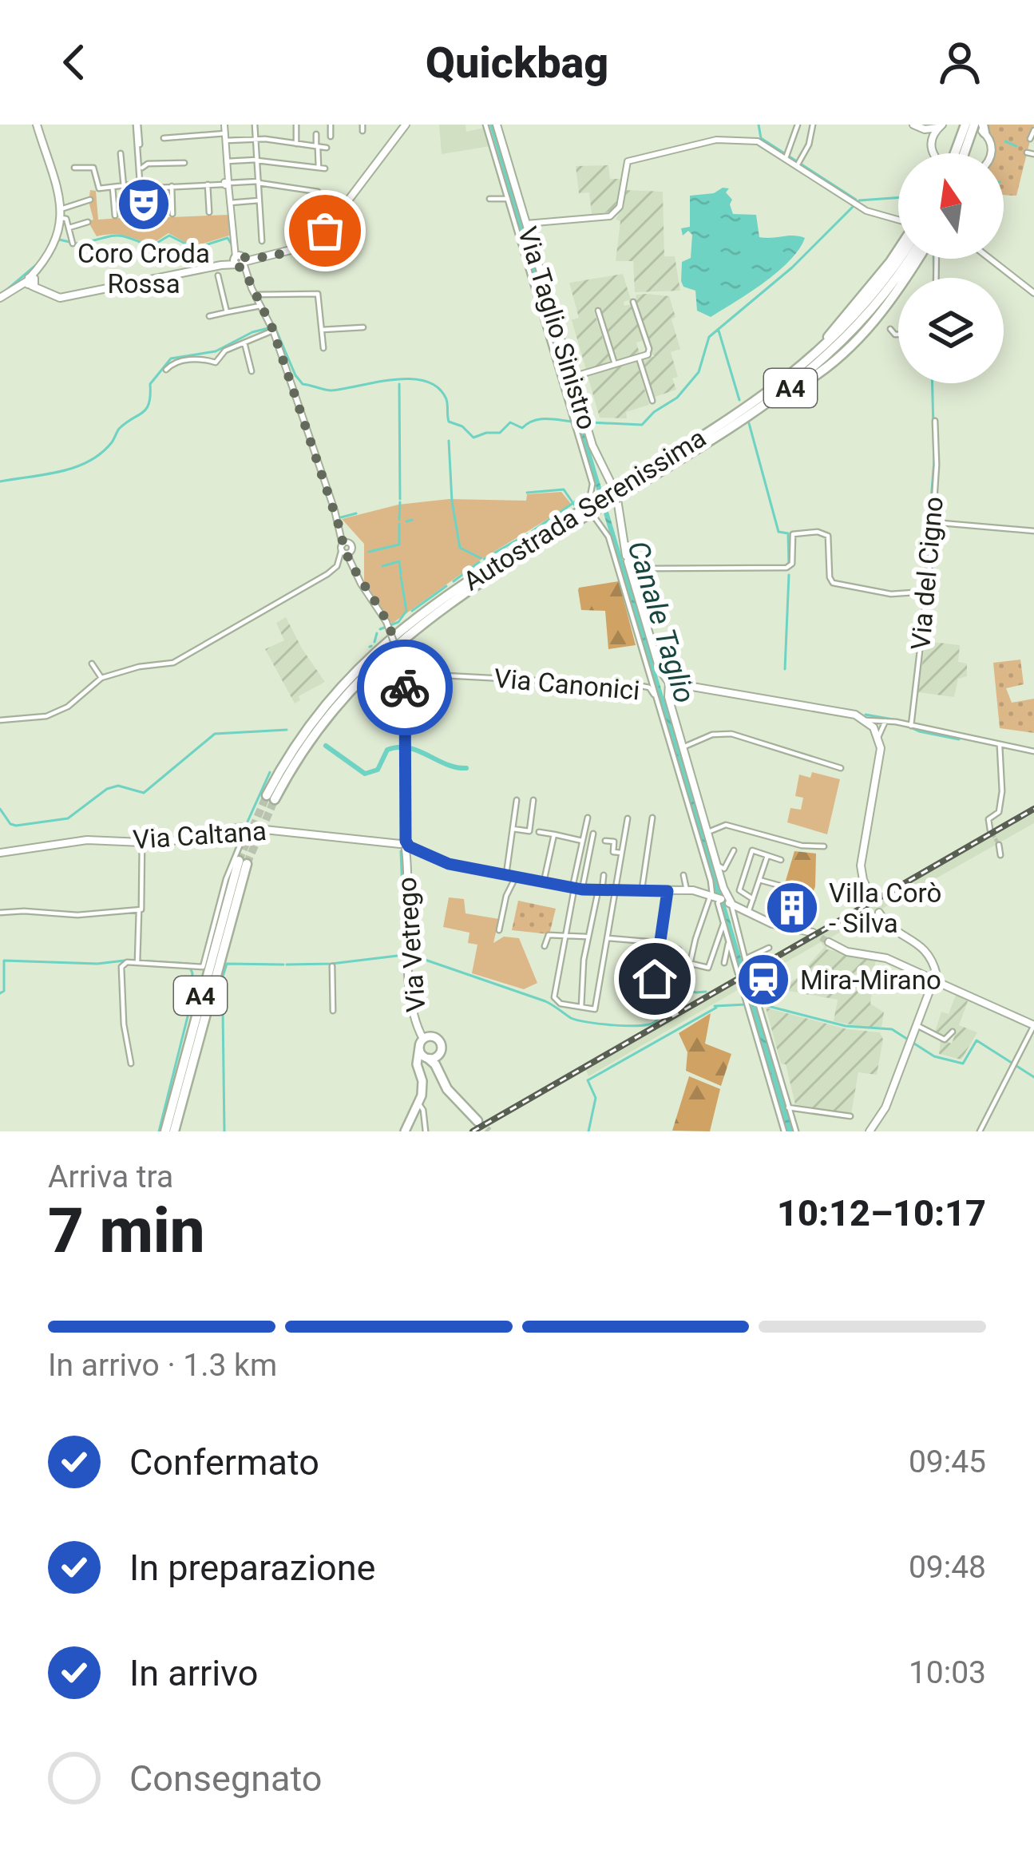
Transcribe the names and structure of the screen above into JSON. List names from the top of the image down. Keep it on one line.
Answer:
{"streets":{"highway":["A4","Autostrada Serenissima"],"main road":["Via Taglio Sinistro","Via Caltana","Via Vetrego"],"street":["Via del Cigno","Via Canonici"]},"crossings":[["Via Taglio Sinistro","Via Caltana"],["Via Caltana","Via Vetrego"]],"water":["Canale Taglio"],"places":{"theatre":["Coro Croda Rossa"],"building":["Villa Corò - Silva"],"station":["Mira-Mirano"]},"north":"top","page":{"header":"Quickbag","heading":["7 min","Arriva tra","10:12–10:17"],"bar":"In arrivo · 1.3 km","list":[["Confermato","09:45"],["In preparazione","09:48"],["In arrivo","10:03"],"Consegnato"]}}
